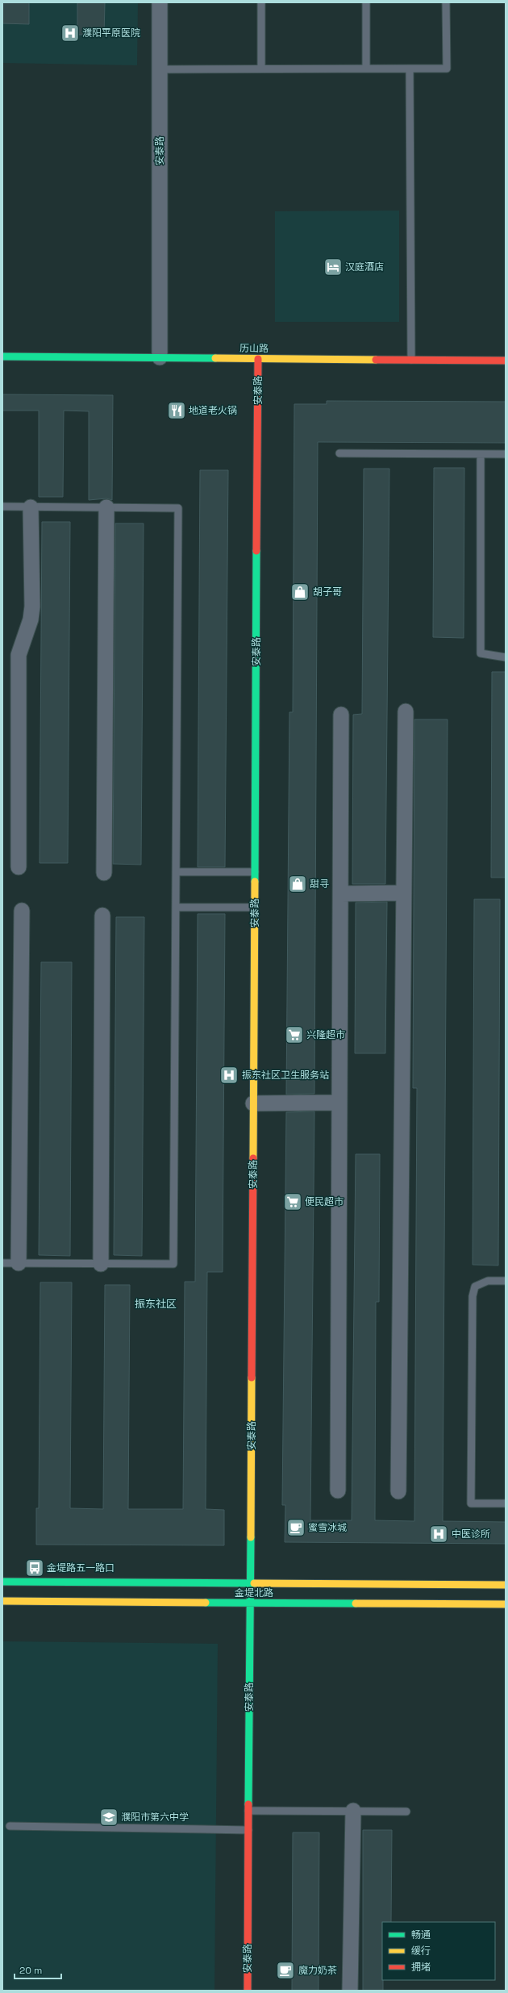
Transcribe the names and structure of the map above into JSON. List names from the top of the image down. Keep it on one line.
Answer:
{"streets":{"street":["安泰路","历山路","金堤北路"]},"crossings":[["安泰路","历山路"],["安泰路","金堤北路"]],"districts":["振东社区"],"places":{"hospital":["濮阳平原医院","振东社区卫生服务站","中医诊所"],"hotel":["汉庭酒店"],"restaurant":["地道老火锅"],"shop":["胡子哥","甜寻"],"supermarket":["兴隆超市","便民超市"],"cafe":["蜜雪冰城","魔力奶茶"],"bus stop":["金堤路五一路口"],"school or university":["濮阳市第六中学"]},"legend":["畅通","缓行","拥堵"],"scale_bar":"20 m"}
